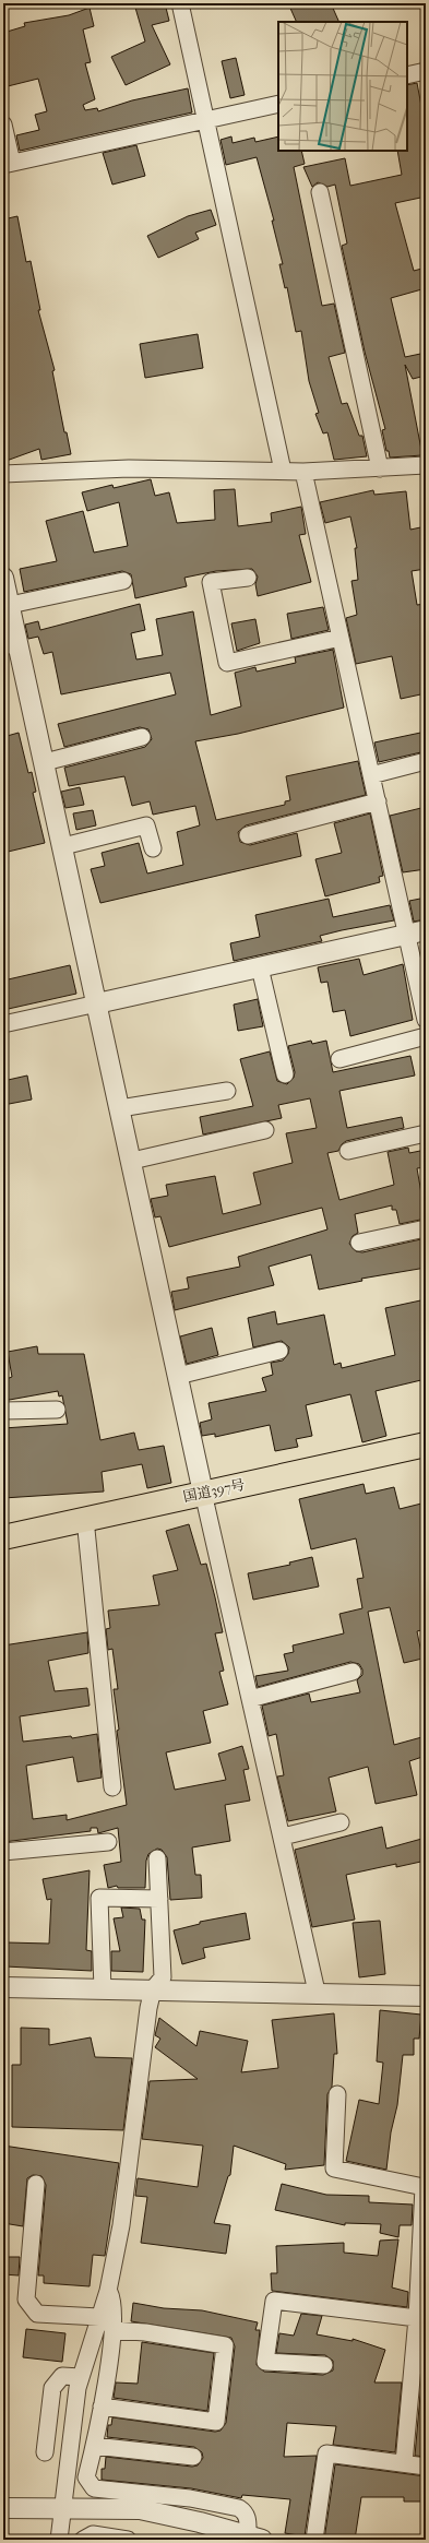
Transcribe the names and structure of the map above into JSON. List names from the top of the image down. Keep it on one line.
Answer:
{"streets":{"highway":["国道397号"]}}
